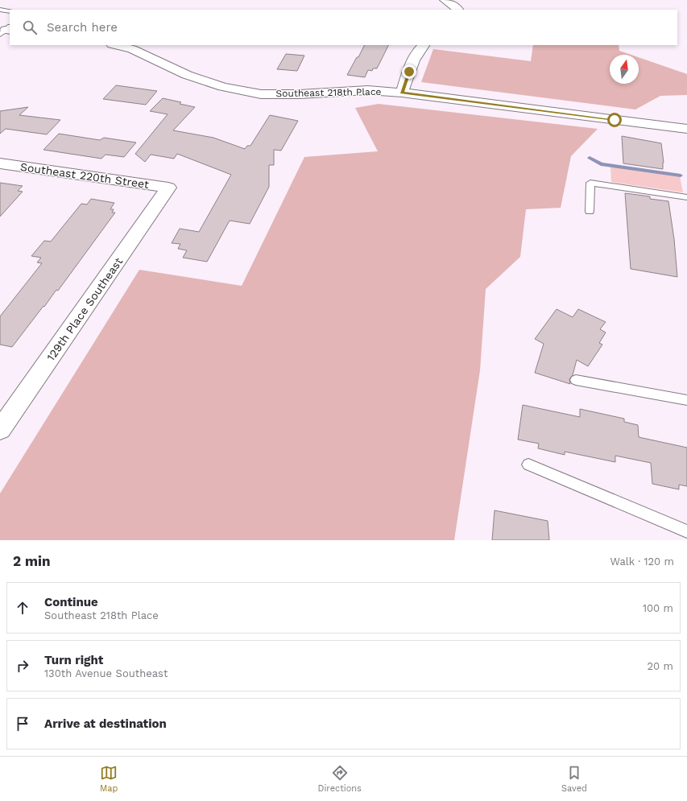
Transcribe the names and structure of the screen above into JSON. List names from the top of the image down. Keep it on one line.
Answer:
{"streets":{"street":["Southeast 218th Place","Southeast 220th Street","129th Place Southeast"]},"crossings":[["Southeast 220th Street","129th Place Southeast"]],"north":"top","page":{"search":"Search here","heading":["2 min","Walk · 120 m"],"list":[["Continue","Southeast 218th Place","100 m"],["Turn right","130th Avenue Southeast","20 m"],"Arrive at destination"],"nav":["Map","Directions","Saved"]}}
